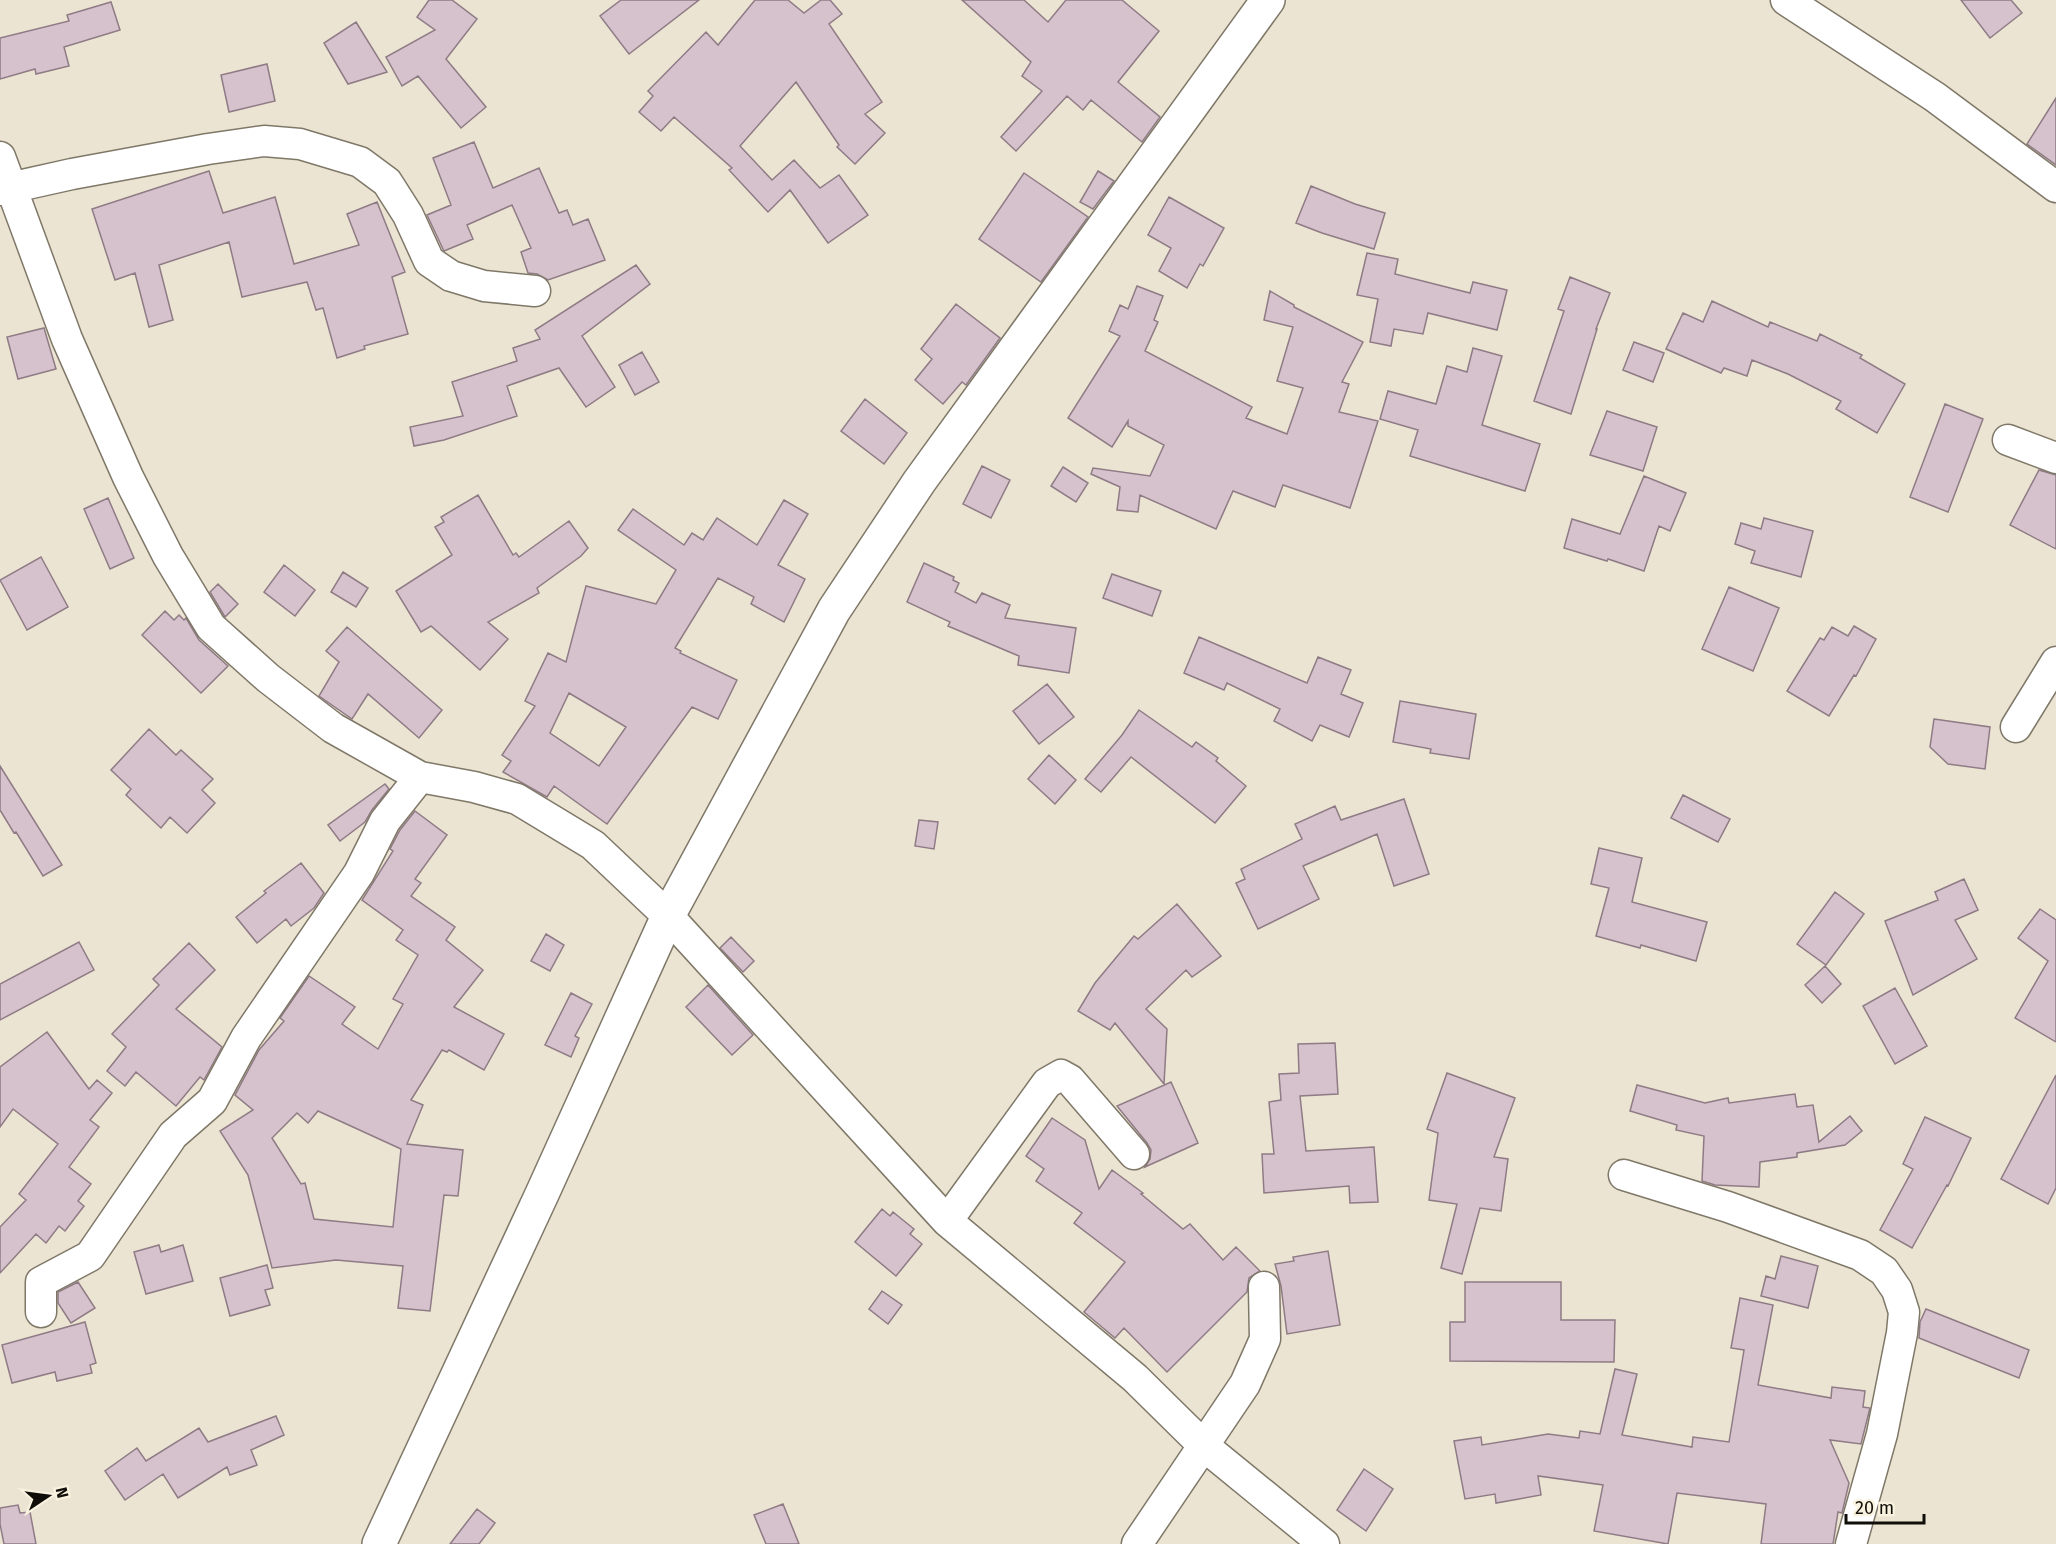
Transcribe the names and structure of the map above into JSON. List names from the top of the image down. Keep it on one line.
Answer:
{"scale_bar":"20 m","north":"right"}
